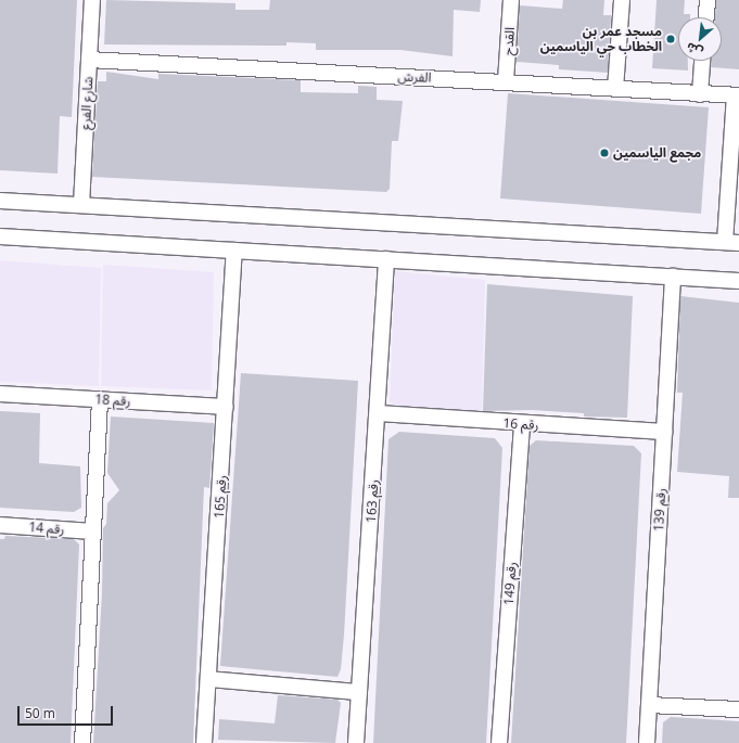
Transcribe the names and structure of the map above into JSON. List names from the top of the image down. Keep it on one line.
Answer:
{"streets":{"street":["القدح","الفرش","شارع الفرع","رقم 18","رقم 16","رقم 165","رقم 163","رقم 139","رقم 14","رقم 149"]},"crossings":[["القدح","الفرش"],["الفرش","شارع الفرع"],["رقم 18","رقم 165"],["رقم 16","رقم 163"],["رقم 16","رقم 139"],["رقم 16","رقم 149"]],"places":["مسجد عمر بن الخطاب حي الياسمين","مجمع الياسمين"],"scale_bar":"50 m","north":"bottom left"}
